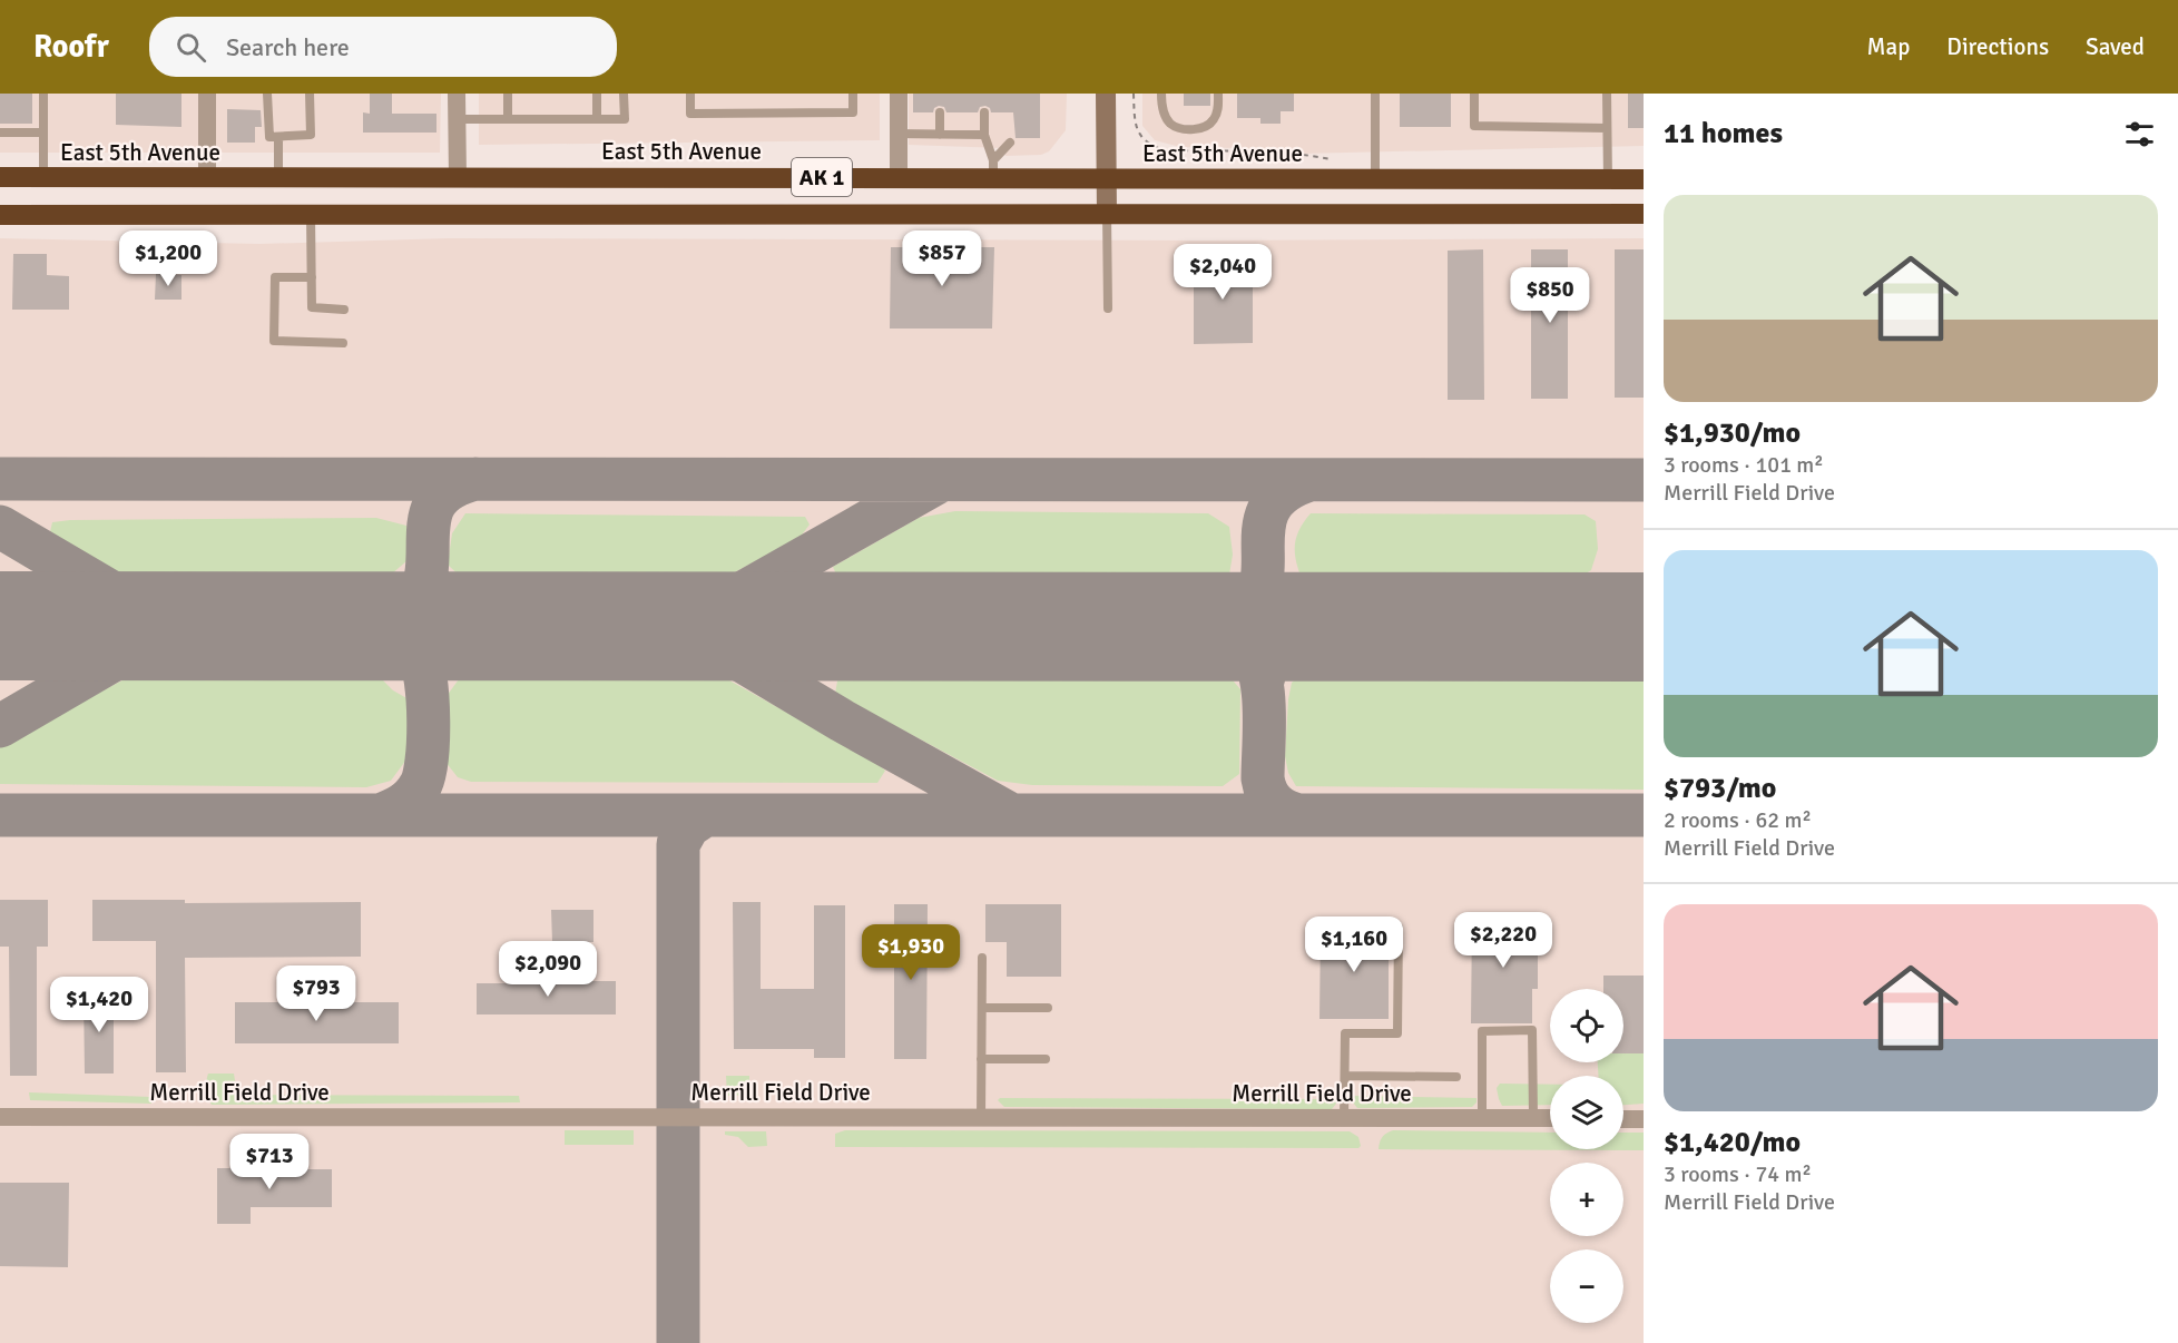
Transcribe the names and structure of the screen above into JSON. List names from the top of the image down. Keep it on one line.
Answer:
{"streets":{"highway":["East 5th Avenue","AK 1"],"street":["Merrill Field Drive"]},"page":{"header":"Roofr","search":"Search here","nav":["Map","Directions","Saved"],"heading":"11 homes","list":[{"name":"$1,930/mo","note":"3 rooms · 101 m² · Merrill Field Drive"},{"name":"$793/mo","note":"2 rooms · 62 m² · Merrill Field Drive"},{"name":"$1,420/mo","note":"3 rooms · 74 m² · Merrill Field Drive"}],"price":["$1,200","$857","$2,040","$850","$2,220","$1,160","$1,930","$2,090","$793","$1,420","$713"],"map_buttons":["+","−"]}}
